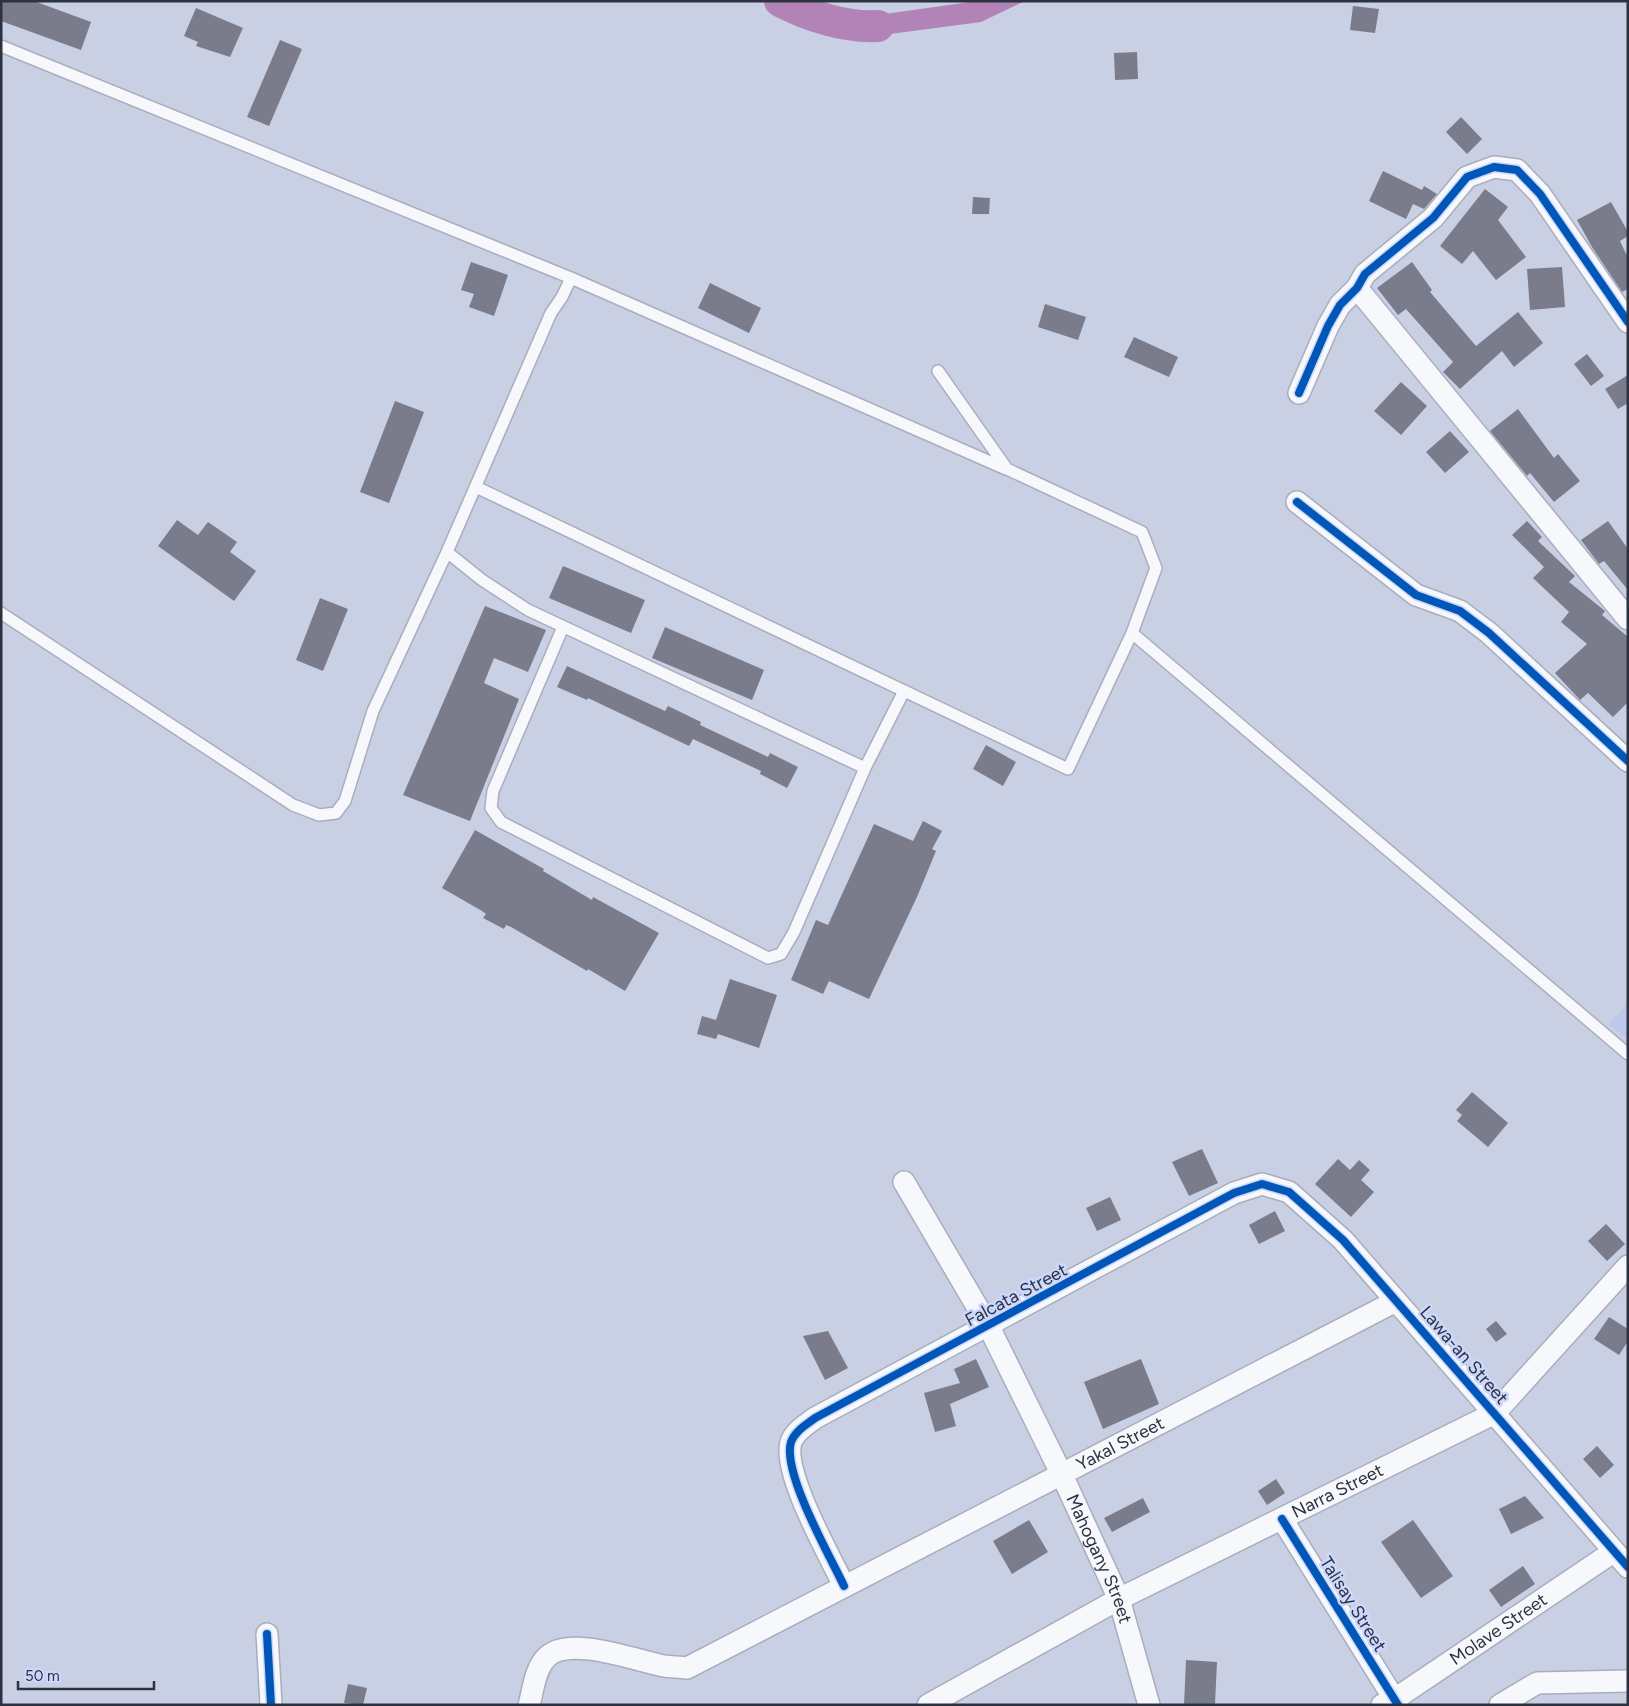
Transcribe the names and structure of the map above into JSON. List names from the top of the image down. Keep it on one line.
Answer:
{"streets":{"street":["Falcata Street","Lawa-an Street","Yakal Street","Narra Street","Mahogany Street","Talisay Street","Molave Street"]},"crossings":[["Falcata Street","Lawa-an Street"],["Falcata Street","Yakal Street"],["Falcata Street","Mahogany Street"],["Lawa-an Street","Yakal Street"],["Lawa-an Street","Narra Street"],["Lawa-an Street","Molave Street"],["Yakal Street","Mahogany Street"],["Narra Street","Mahogany Street"],["Narra Street","Talisay Street"],["Talisay Street","Molave Street"]],"scale_bar":"50 m"}
